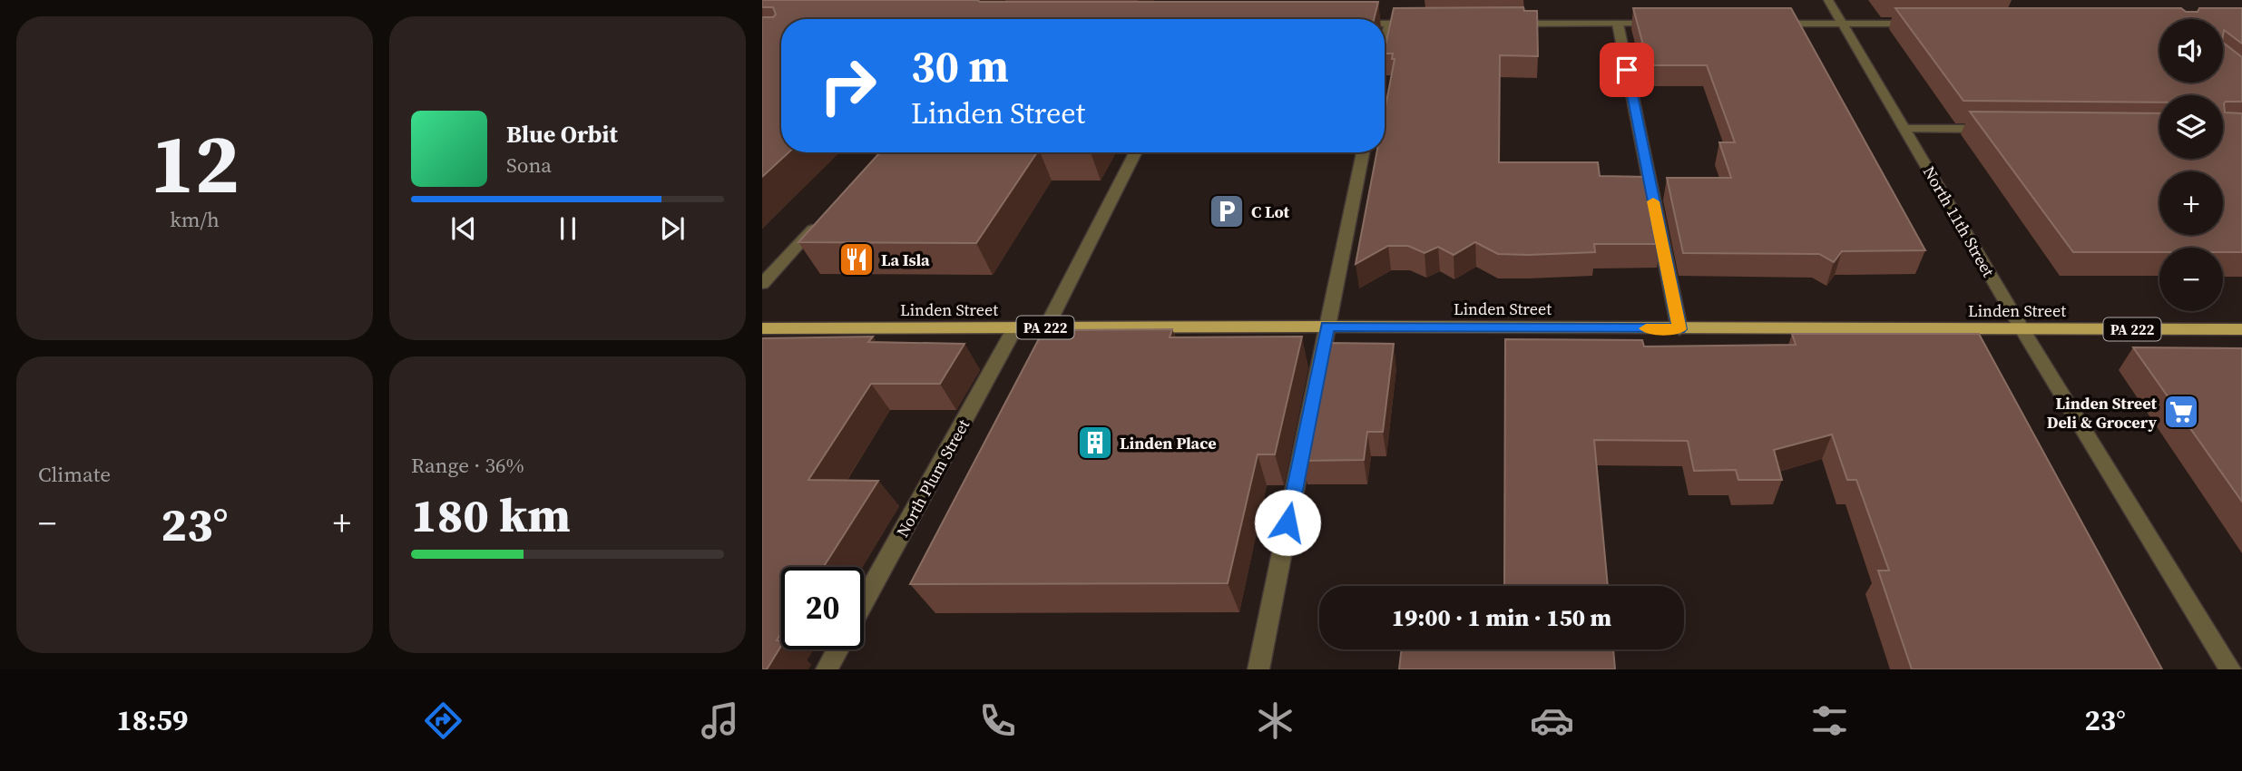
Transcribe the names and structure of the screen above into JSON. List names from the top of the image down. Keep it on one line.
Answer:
{"streets":{"main road":["Linden Street","PA 222"],"street":["North 11th Street","North Plum Street"]},"crossings":[["North 11th Street","Linden Street"],["Linden Street","North Plum Street"]],"places":{"parking":["C Lot"],"restaurant":["La Isla"],"supermarket":["Linden Street Deli & Grocery"],"building":["Linden Place"]},"page":{"tile":[["12","km/h"],"Climate",["Range · 36%","180 km"]],"map_buttons":["+","−"],"turn":["30 m","Linden Street"],"song":["Blue Orbit","Sona"],"heat":["−","23°","+"],"limit":"20","trip":"19:00 · 1 min · 150 m","tabs":["18:59","23°"]}}
